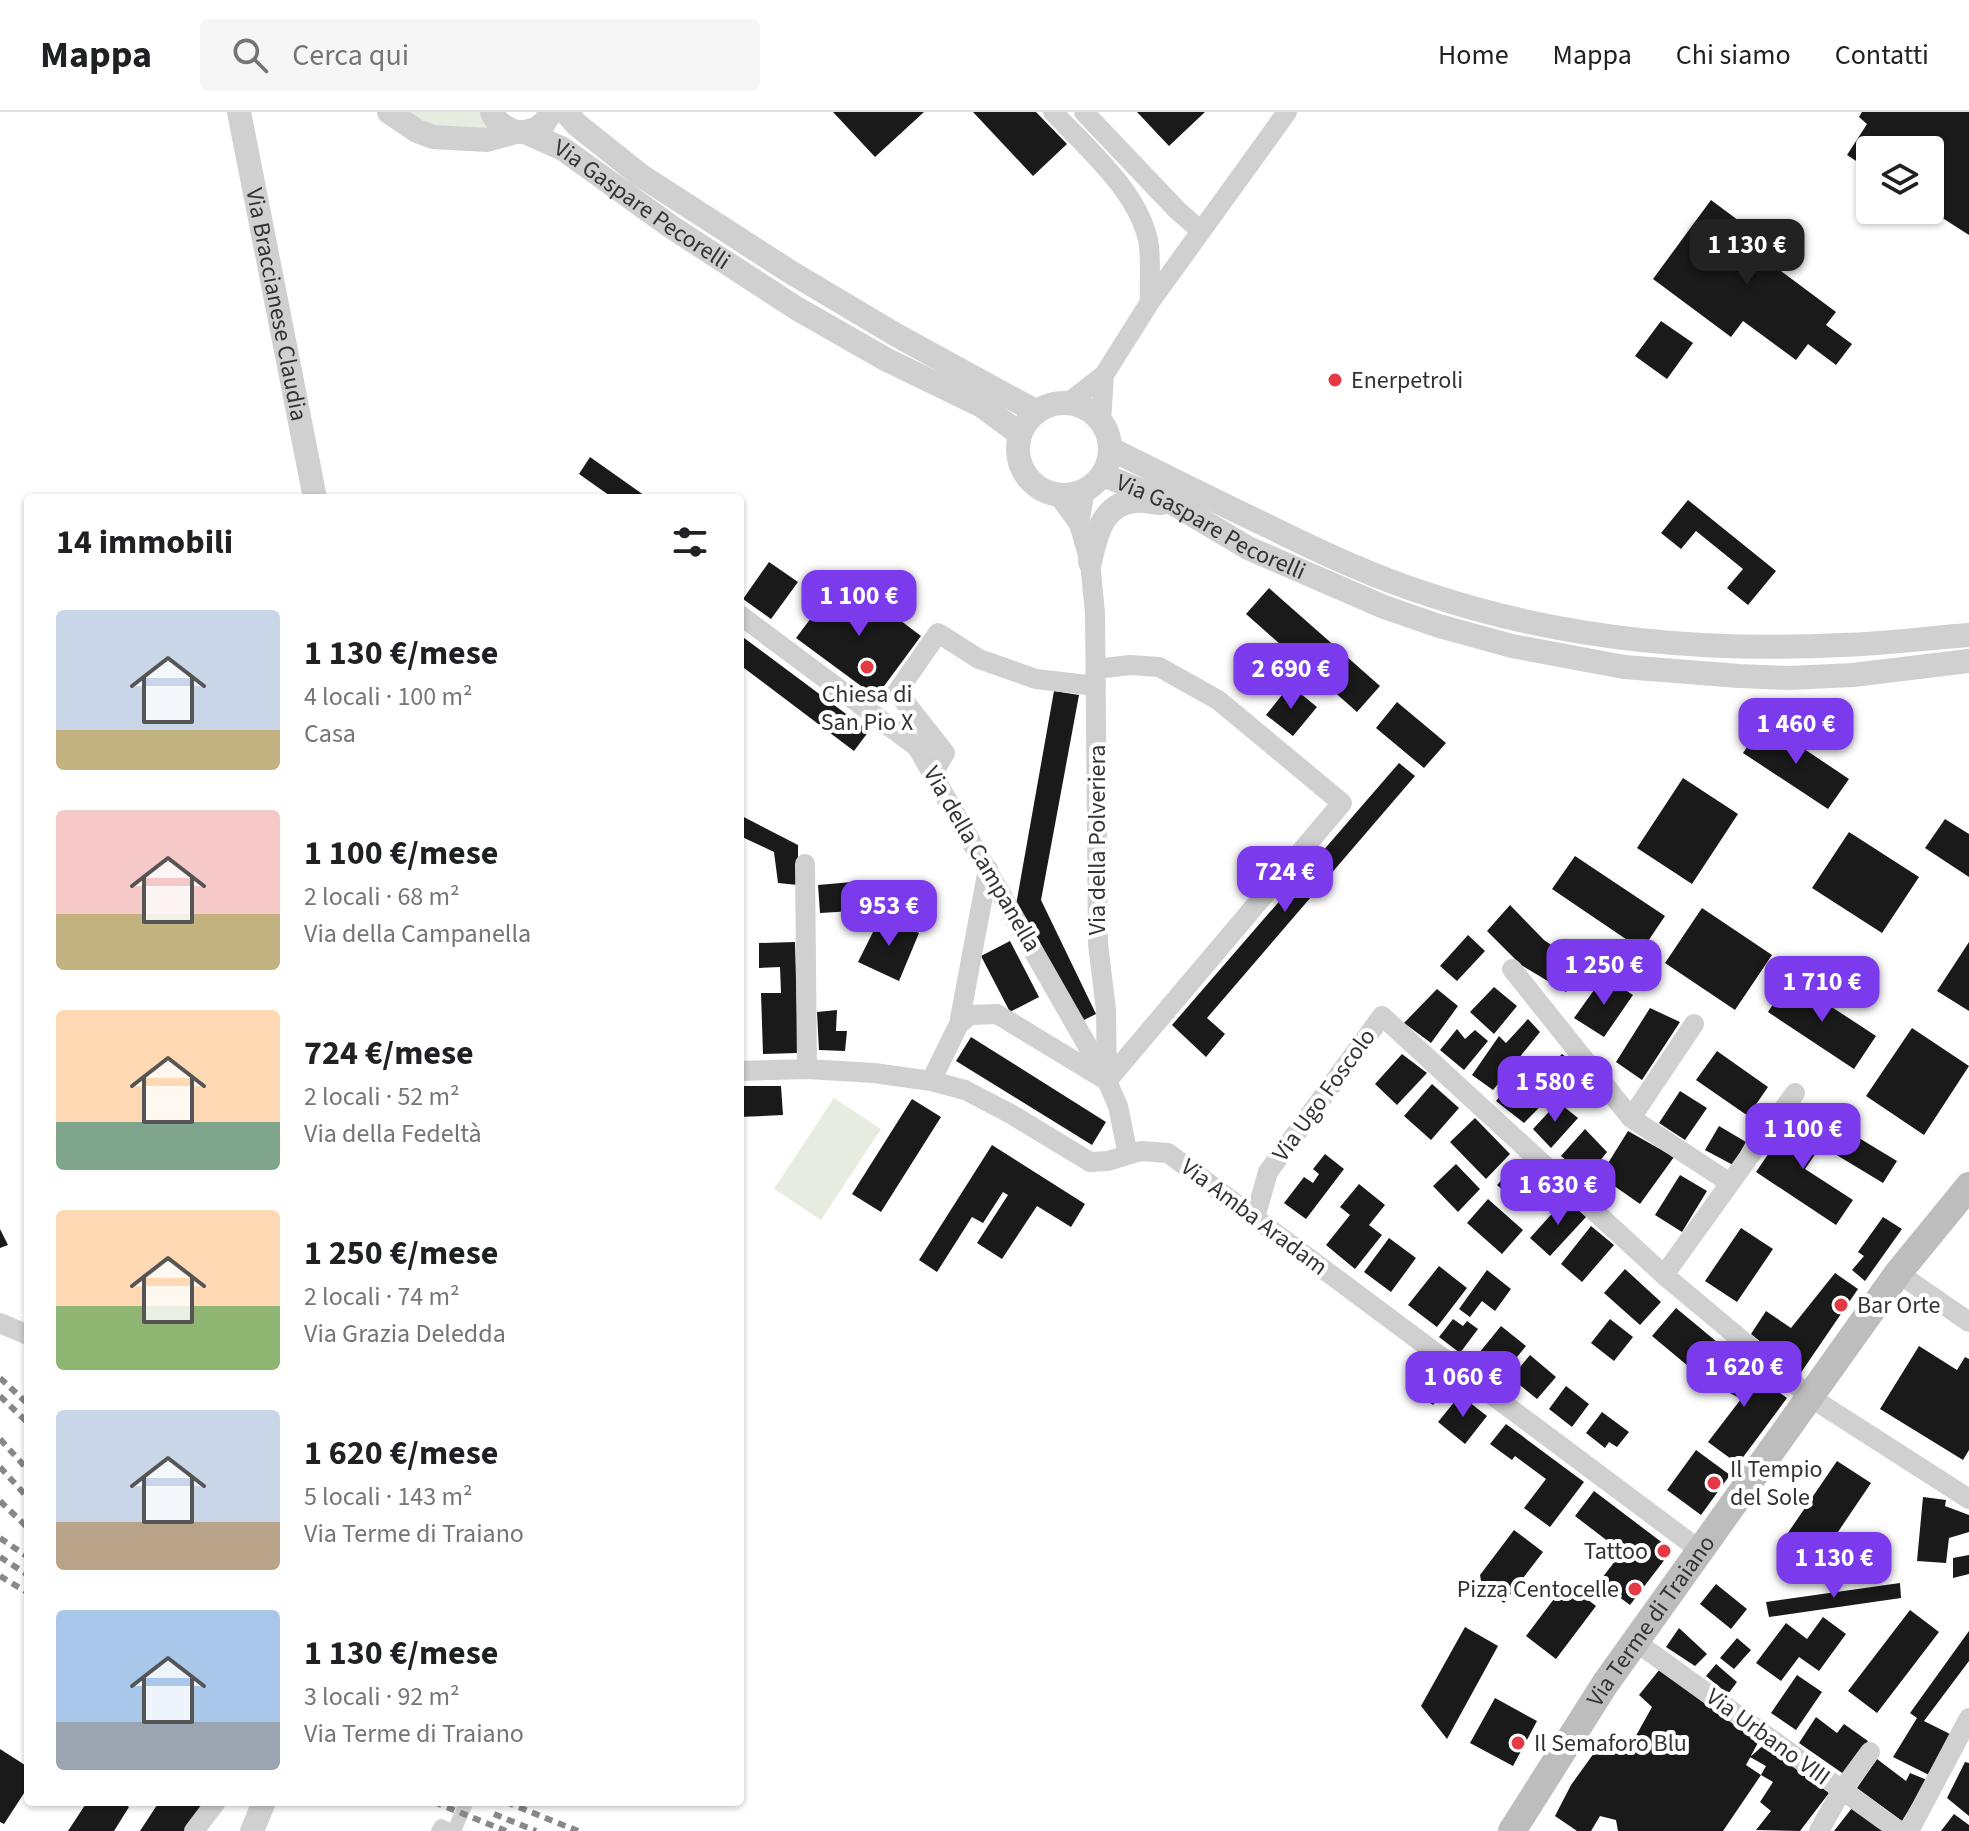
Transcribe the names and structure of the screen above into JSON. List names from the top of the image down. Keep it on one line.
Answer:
{"streets":{"main road":["Via Terme di Traiano"],"street":["Via Gaspare Pecorelli","Via Braccianese Claudia","Via della Polveriera","Via della Campanella","Via Ugo Foscolo","Via Amba Aradam","Via Urbano VIII"]},"crossings":[["Via Gaspare Pecorelli","Via della Polveriera"],["Via della Polveriera","Via della Campanella"],["Via della Polveriera","Via Amba Aradam"],["Via Ugo Foscolo","Via Amba Aradam"],["Via Ugo Foscolo","Via Terme di Traiano"],["Via Amba Aradam","Via Terme di Traiano"],["Via Terme di Traiano","Via Urbano VIII"]],"places":["Enerpetroli","Chiesa di San Pio X","Bar Orte","Il Tempio del Sole","Tattoo","Pizza Centocelle","Il Semaforo Blu"],"page":{"header":"Mappa","search":"Cerca qui","nav":["Home","Mappa","Chi siamo","Contatti"],"price":["1 130 €","1 100 €","2 690 €","1 460 €","724 €","953 €","1 250 €","1 710 €","1 580 €","1 100 €","1 630 €","1 620 €","1 060 €","1 130 €"],"heading":"14 immobili","list":[{"name":"1 130 €/mese","note":"4 locali · 100 m² · Casa"},{"name":"1 100 €/mese","note":"2 locali · 68 m² · Via della Campanella"},{"name":"724 €/mese","note":"2 locali · 52 m² · Via della Fedeltà"},{"name":"1 250 €/mese","note":"2 locali · 74 m² · Via Grazia Deledda"},{"name":"1 620 €/mese","note":"5 locali · 143 m² · Via Terme di Traiano"},{"name":"1 130 €/mese","note":"3 locali · 92 m² · Via Terme di Traiano"}]}}
